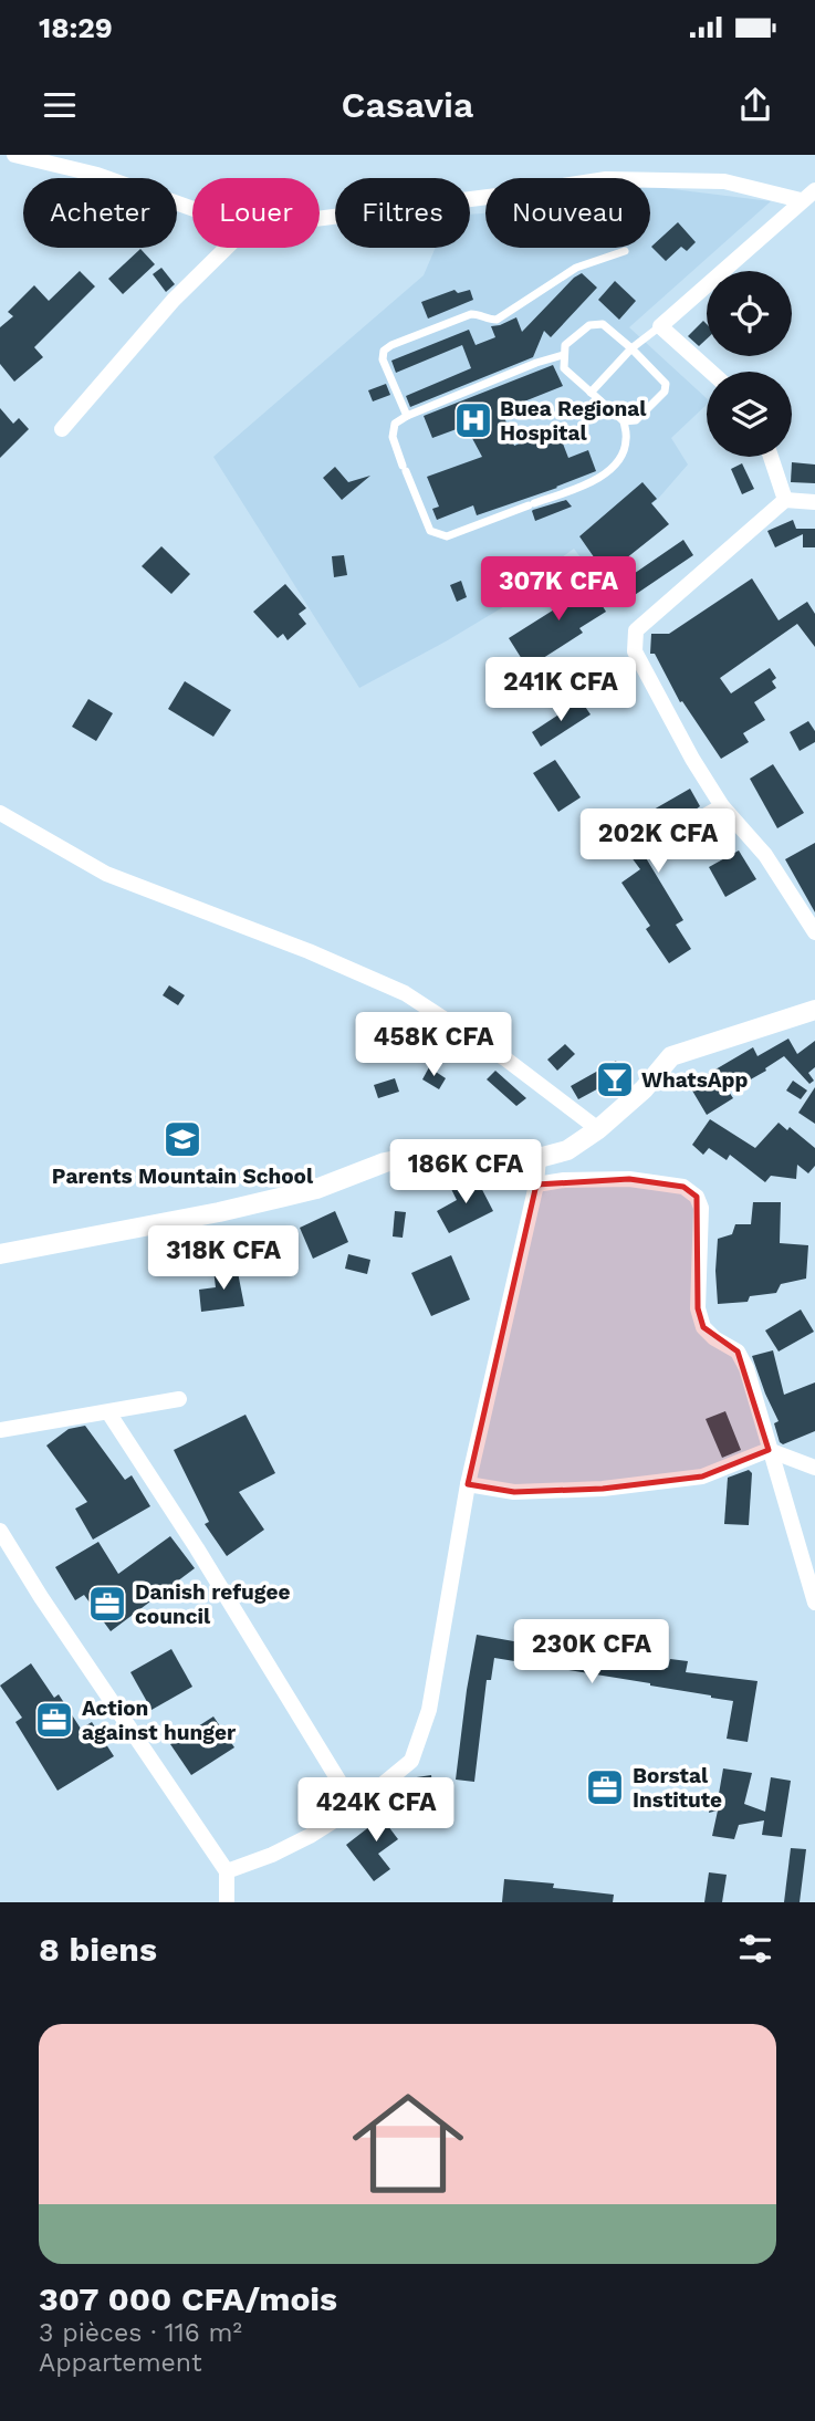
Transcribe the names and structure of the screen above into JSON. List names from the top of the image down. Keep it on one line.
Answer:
{"places":{"hospital":["Buea Regional Hospital"],"bar":["WhatsApp"],"school or university":["Parents Mountain School"],"office":["Danish refugee council","Action against hunger","Borstal Institute"]},"page":{"status":"18:29","header":"Casavia","chip":["Acheter","Louer","Filtres","Nouveau"],"price":["307K CFA","241K CFA","202K CFA","458K CFA","186K CFA","318K CFA","230K CFA","424K CFA"],"heading":"8 biens","list":[{"name":"307 000 CFA/mois","note":"3 pièces · 116 m² · Appartement"}]}}
